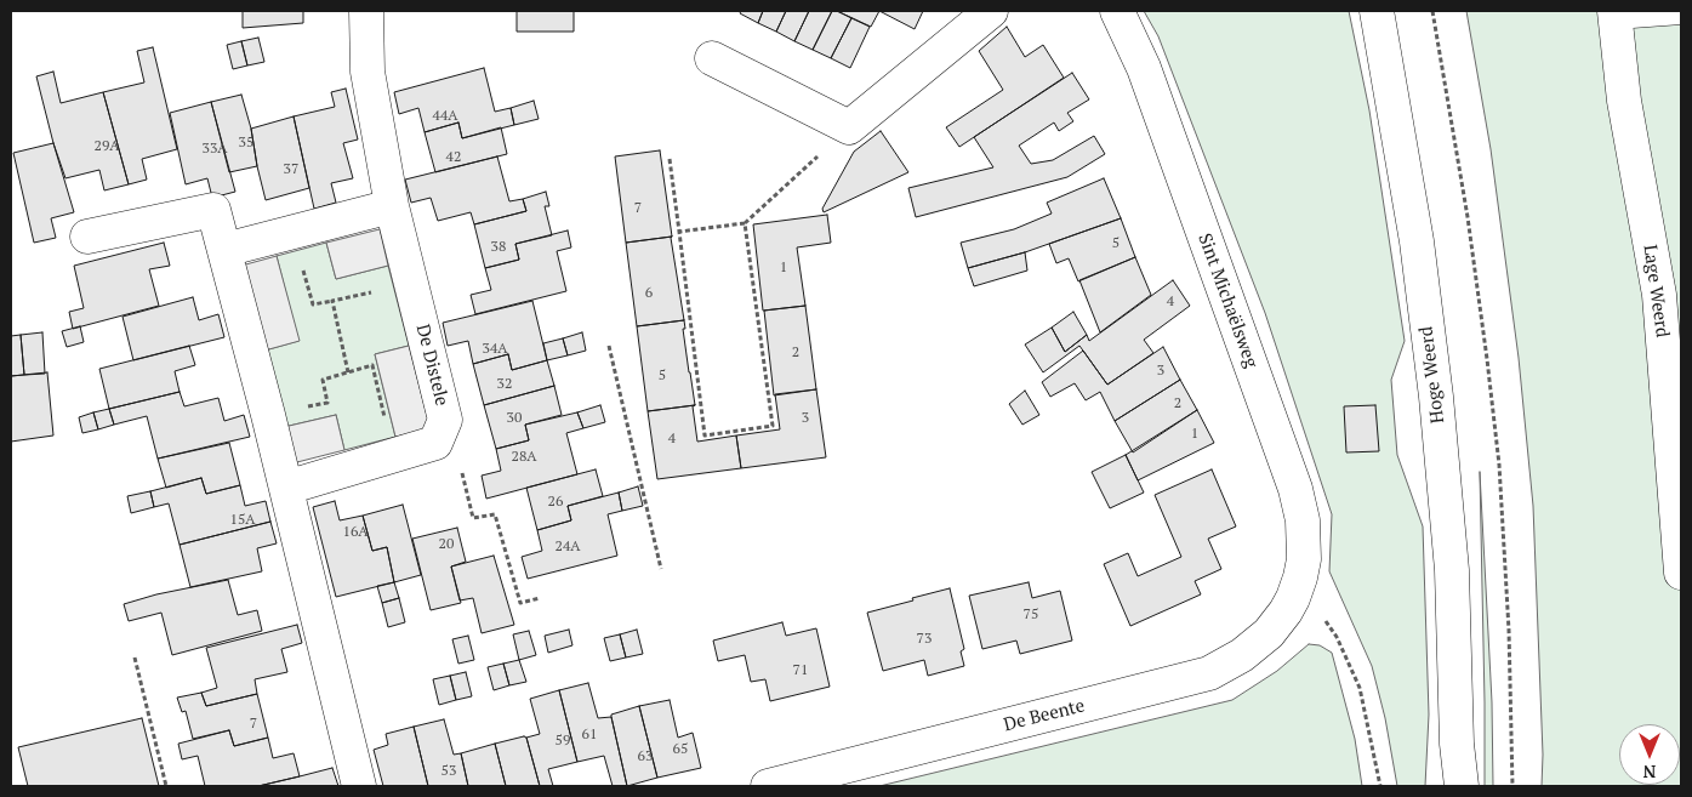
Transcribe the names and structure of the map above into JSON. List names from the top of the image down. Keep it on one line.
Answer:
{"streets":{"street":["Lage Weerd","Sint Michaëlsweg","De Distele","Hoge Weerd","De Beente"]},"crossings":[["Sint Michaëlsweg","De Beente"]],"house_numbers":["44A","35","29A","33A","42","37","7","5","38","1","6","4","34A","2","3","5","32","2","30","3","1","4","28A","26","15A","16A","20","24A","75","73","71","7","61","59","65","63","53"],"north":"bottom"}
